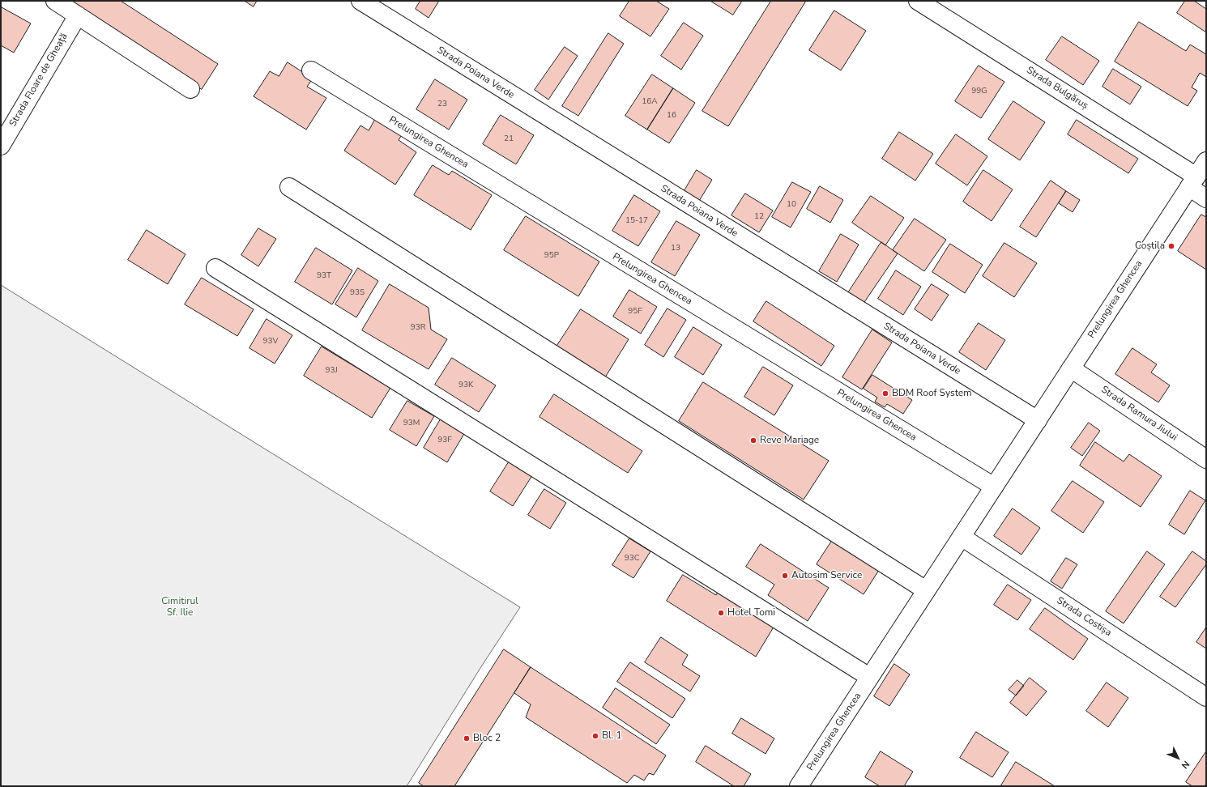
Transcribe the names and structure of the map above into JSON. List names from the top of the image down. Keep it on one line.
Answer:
{"streets":{"street":["Strada Poiana Verde","Strada Floare de Gheață","Strada Bulgăruș","Prelungirea Ghencea","Strada Ramura Jiului","Strada Costișa"]},"crossings":[["Strada Poiana Verde","Prelungirea Ghencea"],["Strada Bulgăruș","Prelungirea Ghencea"],["Prelungirea Ghencea","Strada Ramura Jiului"],["Prelungirea Ghencea","Strada Costișa"]],"parks":["Cimitirul Sf. Ilie"],"places":["Coștila","BDM Roof System","Reve Mariage","Autosim Service","Hotel Tomi","Bl. 1","Bloc 2"],"house_numbers":["99G","16A","23","16","21","10","12","15-17","13","95P","93T","93S","95F","93R","93V","93J","93K","93M","93F","93C"],"north":"bottom right"}
